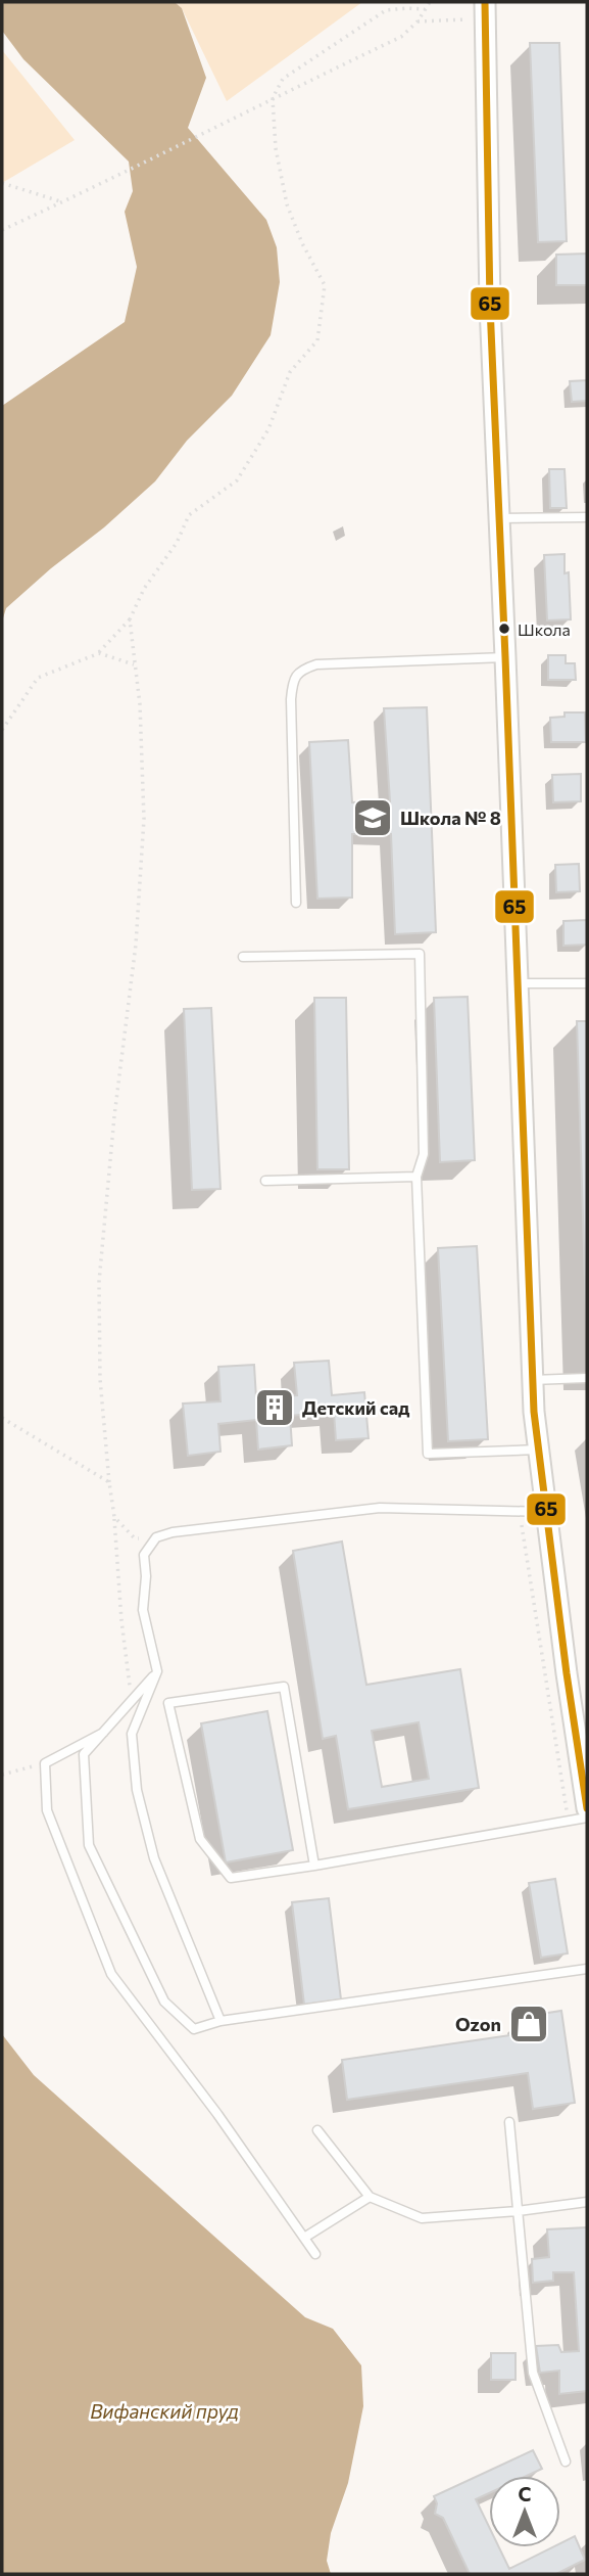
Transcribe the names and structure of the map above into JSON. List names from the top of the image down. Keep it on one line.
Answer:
{"water":["Вифанский пруд"],"places":{"other":["Школа"],"school or university":["Школа № 8"],"building":["Детский сад"],"shop":["Ozon"]},"lines":["transit line 65"],"north":"top"}
